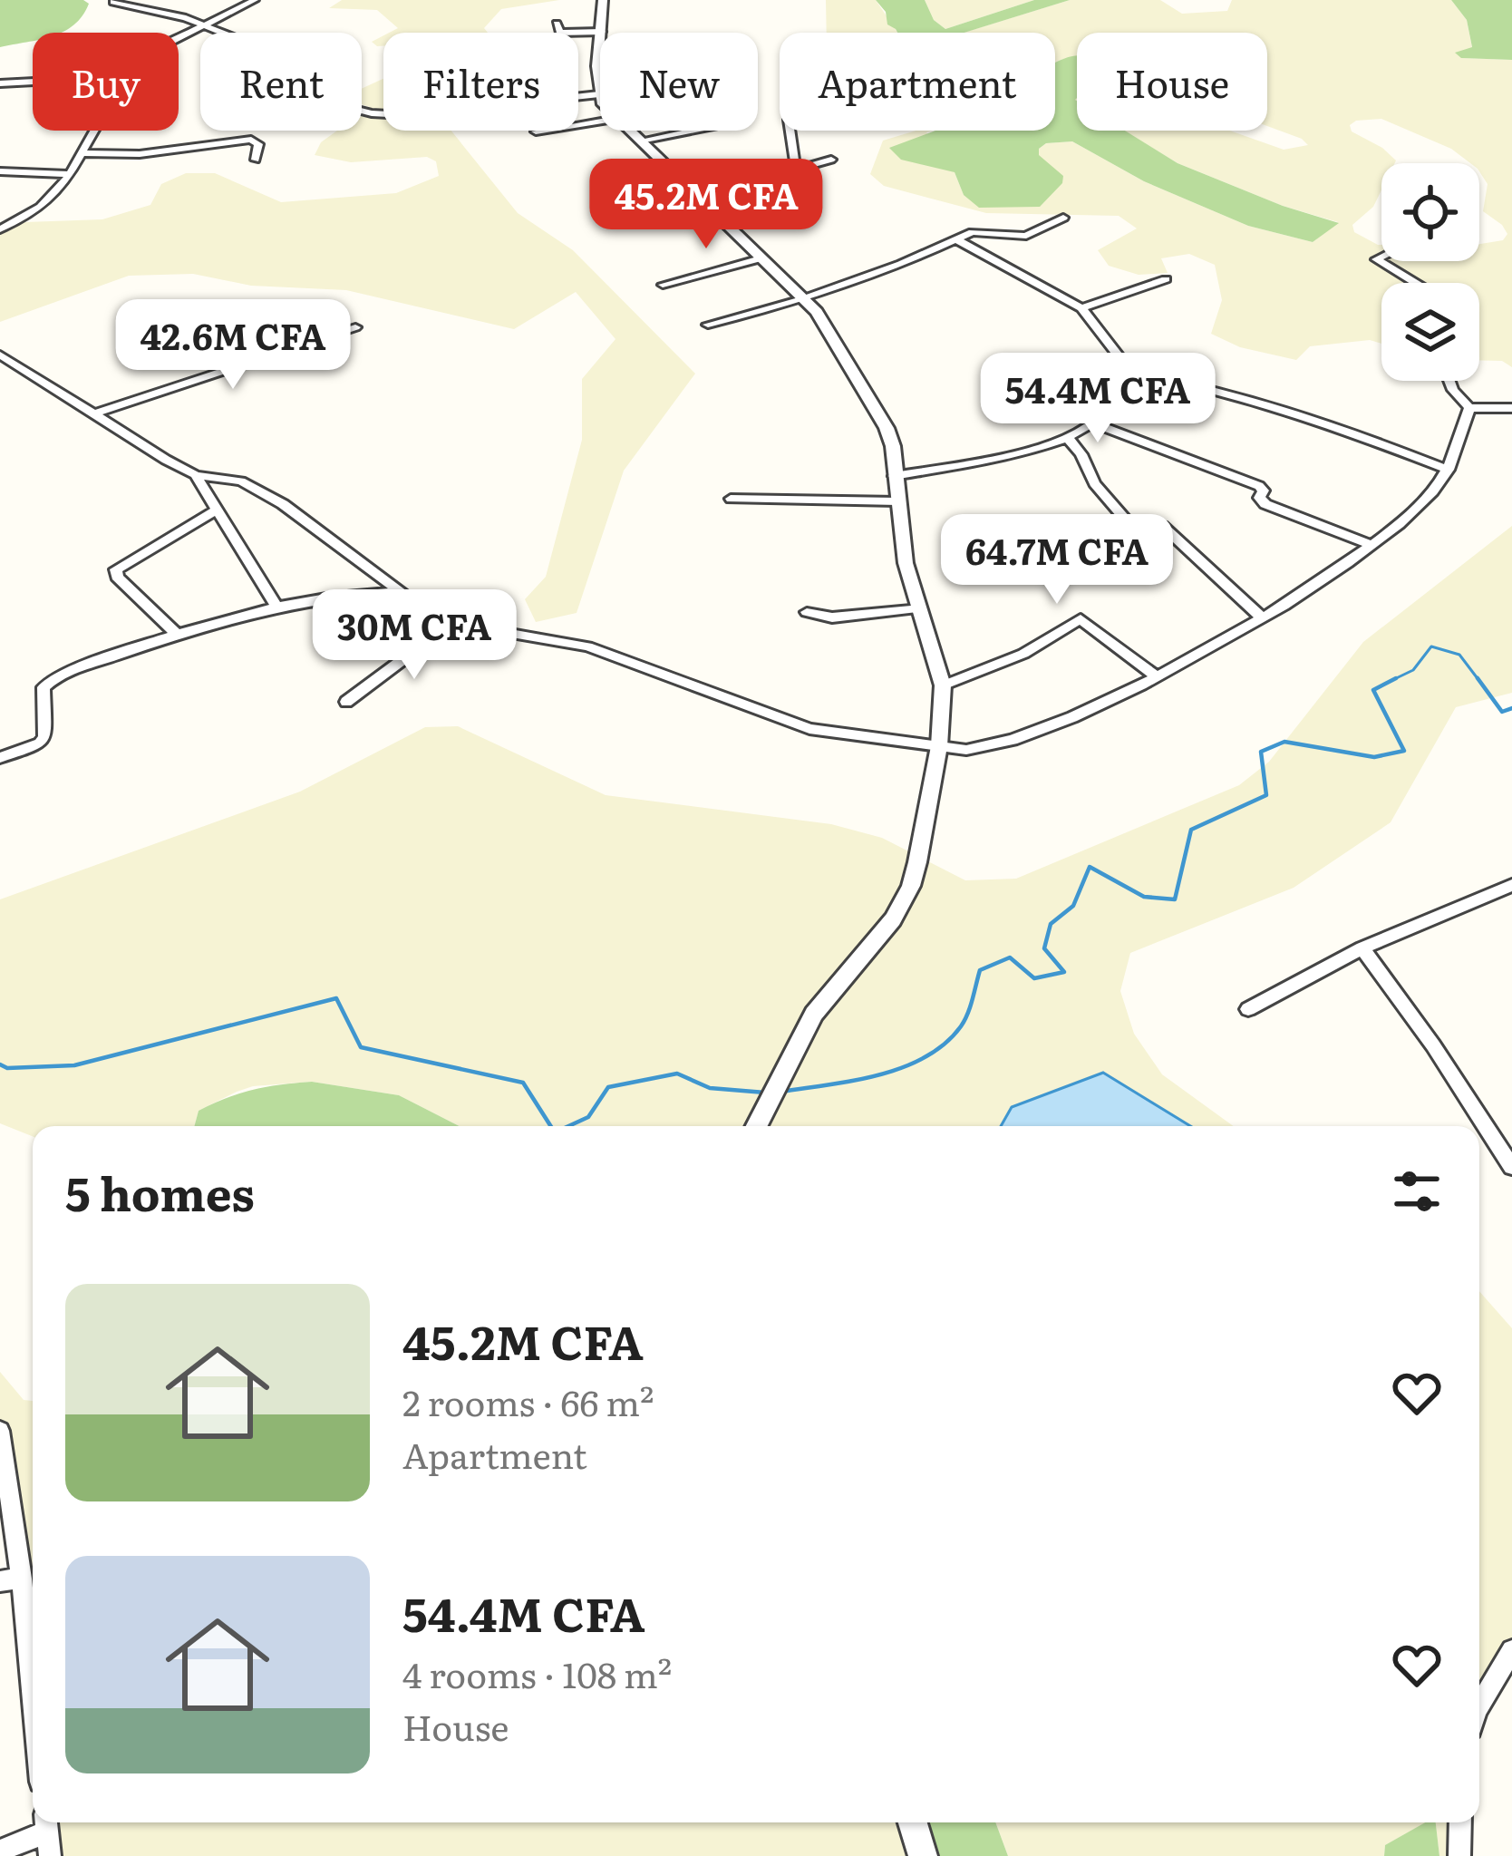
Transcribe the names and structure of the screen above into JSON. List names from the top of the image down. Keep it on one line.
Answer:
{"page":{"chip":["Buy","Rent","Filters","New","Apartment","House"],"price":["45.2M CFA","42.6M CFA","54.4M CFA","64.7M CFA","30M CFA"],"heading":"5 homes","list":[{"name":"45.2M CFA","note":"2 rooms · 66 m² · Apartment"},{"name":"54.4M CFA","note":"4 rooms · 108 m² · House"}]}}
